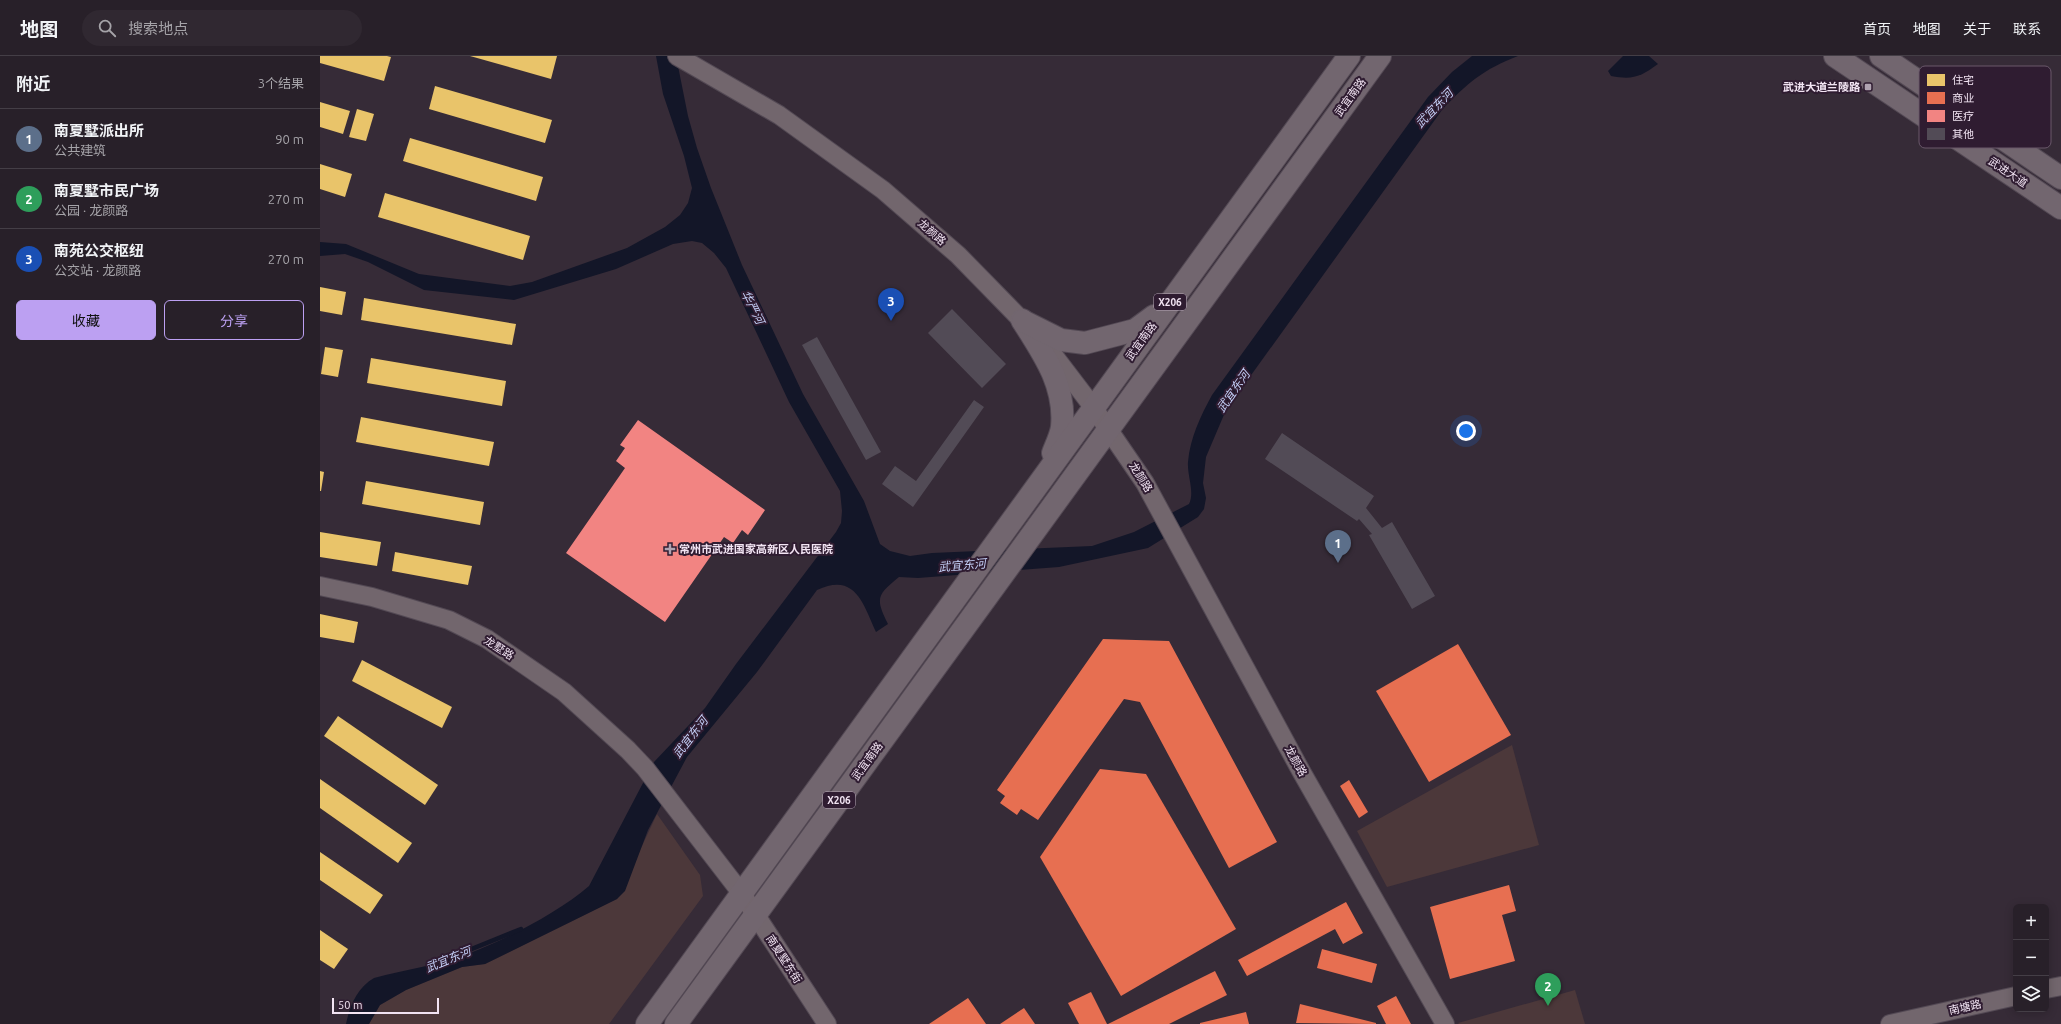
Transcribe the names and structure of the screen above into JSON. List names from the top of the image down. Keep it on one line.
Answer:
{"streets":{"main road":["武宜南路","武进大道","X206"],"street":["龙颜路","龙墅路","南夏墅东街","南塘路"]},"crossings":[["武宜南路","龙颜路"],["武宜南路","X206"],["武宜南路","龙墅路"],["武宜南路","南夏墅东街"],["X206","龙墅路"],["X206","南夏墅东街"],["龙墅路","南夏墅东街"]],"water":["武宜东河","华严河"],"places":{"transit":["武进大道兰陵路"],"health":["常州市武进国家高新区人民医院"]},"legend":["住宅","商业","医疗","其他"],"scale_bar":"50 m","page":{"header":"地图","search":"搜索地点","nav":["首页","地图","关于","联系"],"heading":["附近","3个结果"],"list":[{"mark":"1","name":"南夏墅派出所","note":"公共建筑","value":"90 m"},{"mark":"2","name":"南夏墅市民广场","note":"公园 · 龙颜路","value":"270 m"},{"mark":"3","name":"南苑公交枢纽","note":"公交站 · 龙颜路","value":"270 m"}],"buttons":["收藏","分享"],"pins":["3","1","2"],"map_buttons":["+","−"],"scale":"50 m"}}
